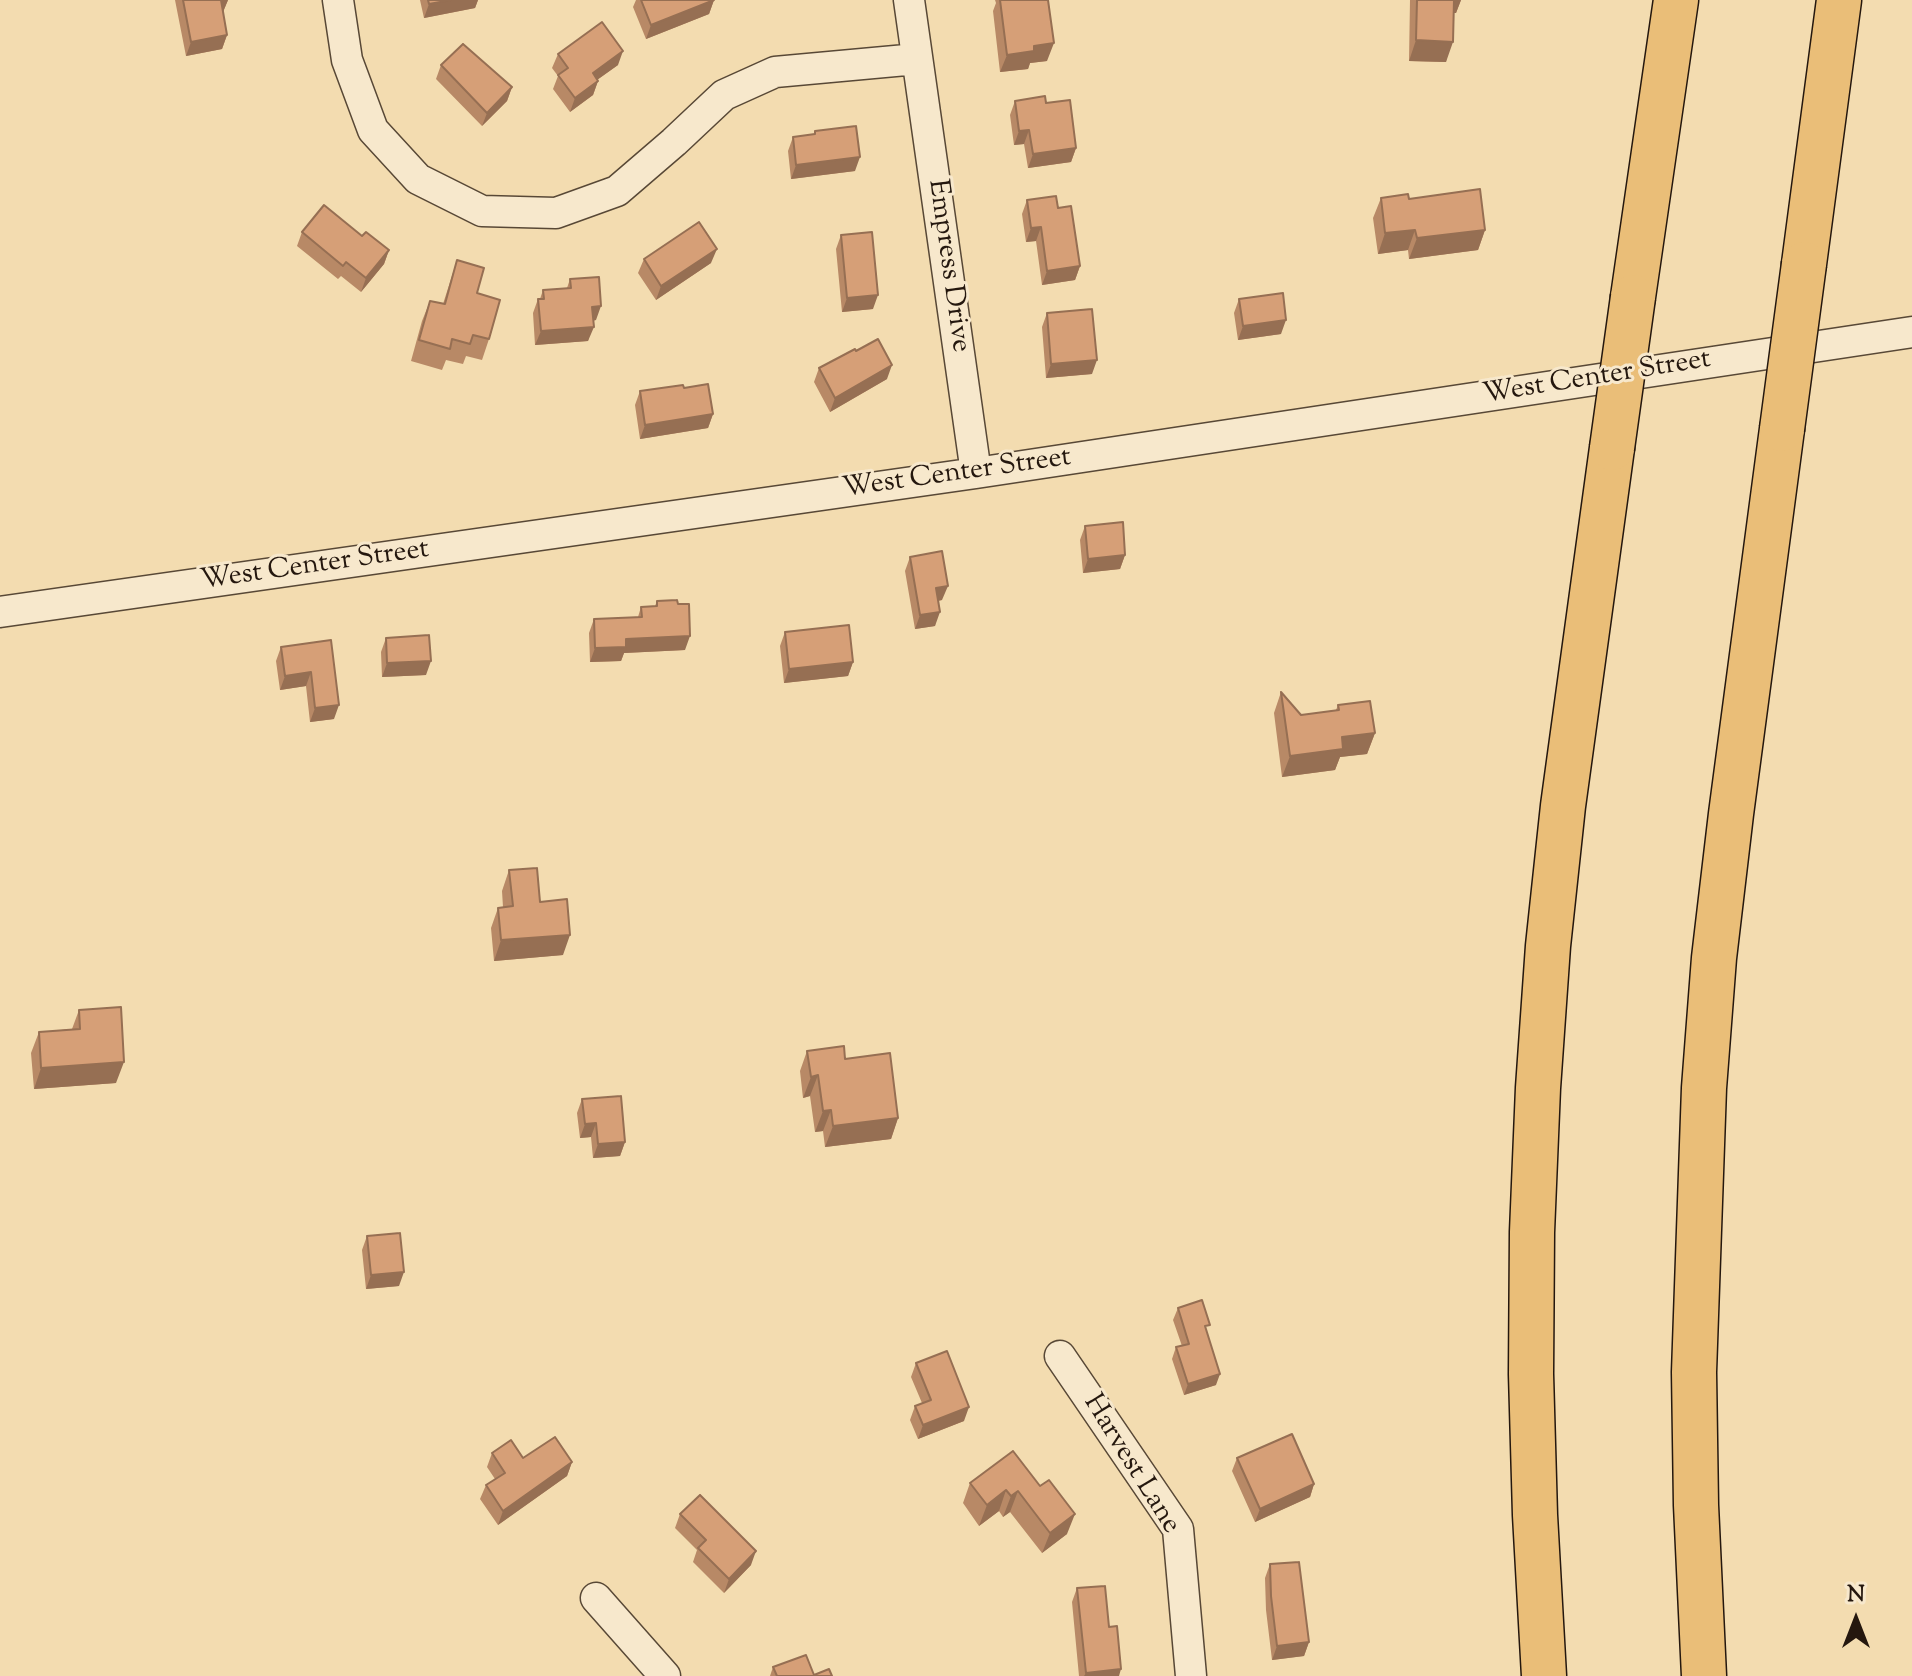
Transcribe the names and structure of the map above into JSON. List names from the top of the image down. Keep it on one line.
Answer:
{"streets":{"street":["Empress Drive","West Center Street","Harvest Lane"]},"crossings":[["Empress Drive","West Center Street"]],"north":"top"}
